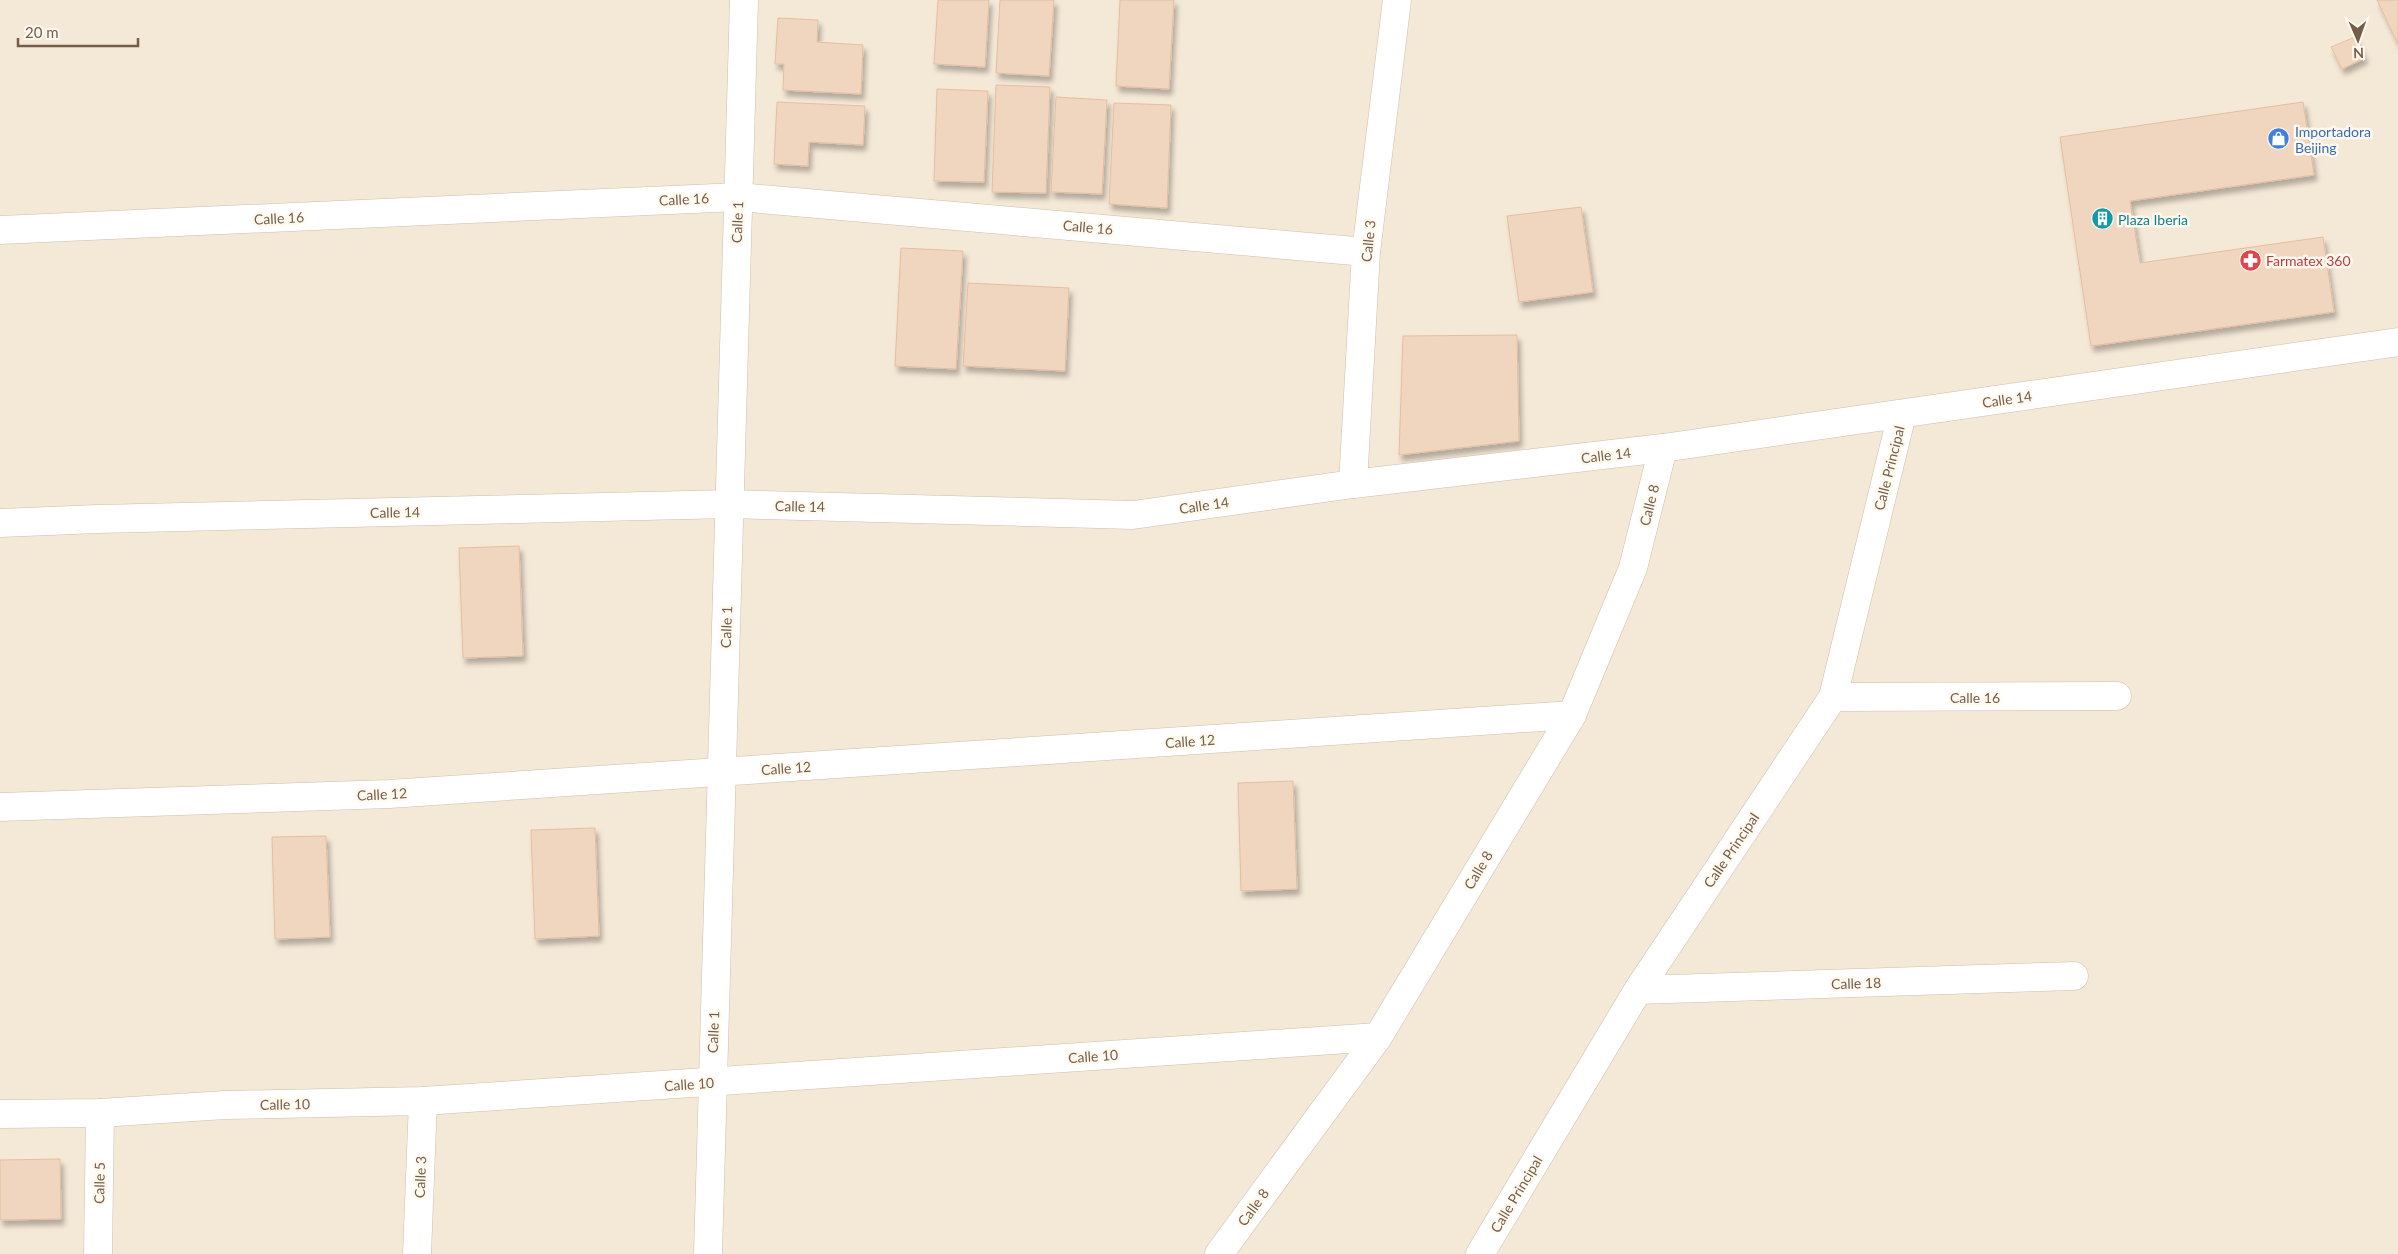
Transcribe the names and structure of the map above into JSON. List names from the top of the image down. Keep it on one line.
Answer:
{"streets":{"street":["Calle 16","Calle 1","Calle 3","Calle 14","Calle Principal","Calle 8","Calle 12","Calle 18","Calle 10","Calle 5"]},"crossings":[["Calle 16","Calle 1"],["Calle 16","Calle 3"],["Calle 16","Calle Principal"],["Calle 1","Calle 14"],["Calle 1","Calle 12"],["Calle 1","Calle 10"],["Calle 3","Calle 14"],["Calle 3","Calle 10"],["Calle 14","Calle Principal"],["Calle 14","Calle 8"],["Calle Principal","Calle 18"],["Calle 8","Calle 12"],["Calle 8","Calle 10"],["Calle 10","Calle 5"]],"places":{"shop":["Importadora Beijing"],"building":["Plaza Iberia"],"pharmacy":["Farmatex 360"]},"scale_bar":"20 m","north":"bottom"}
